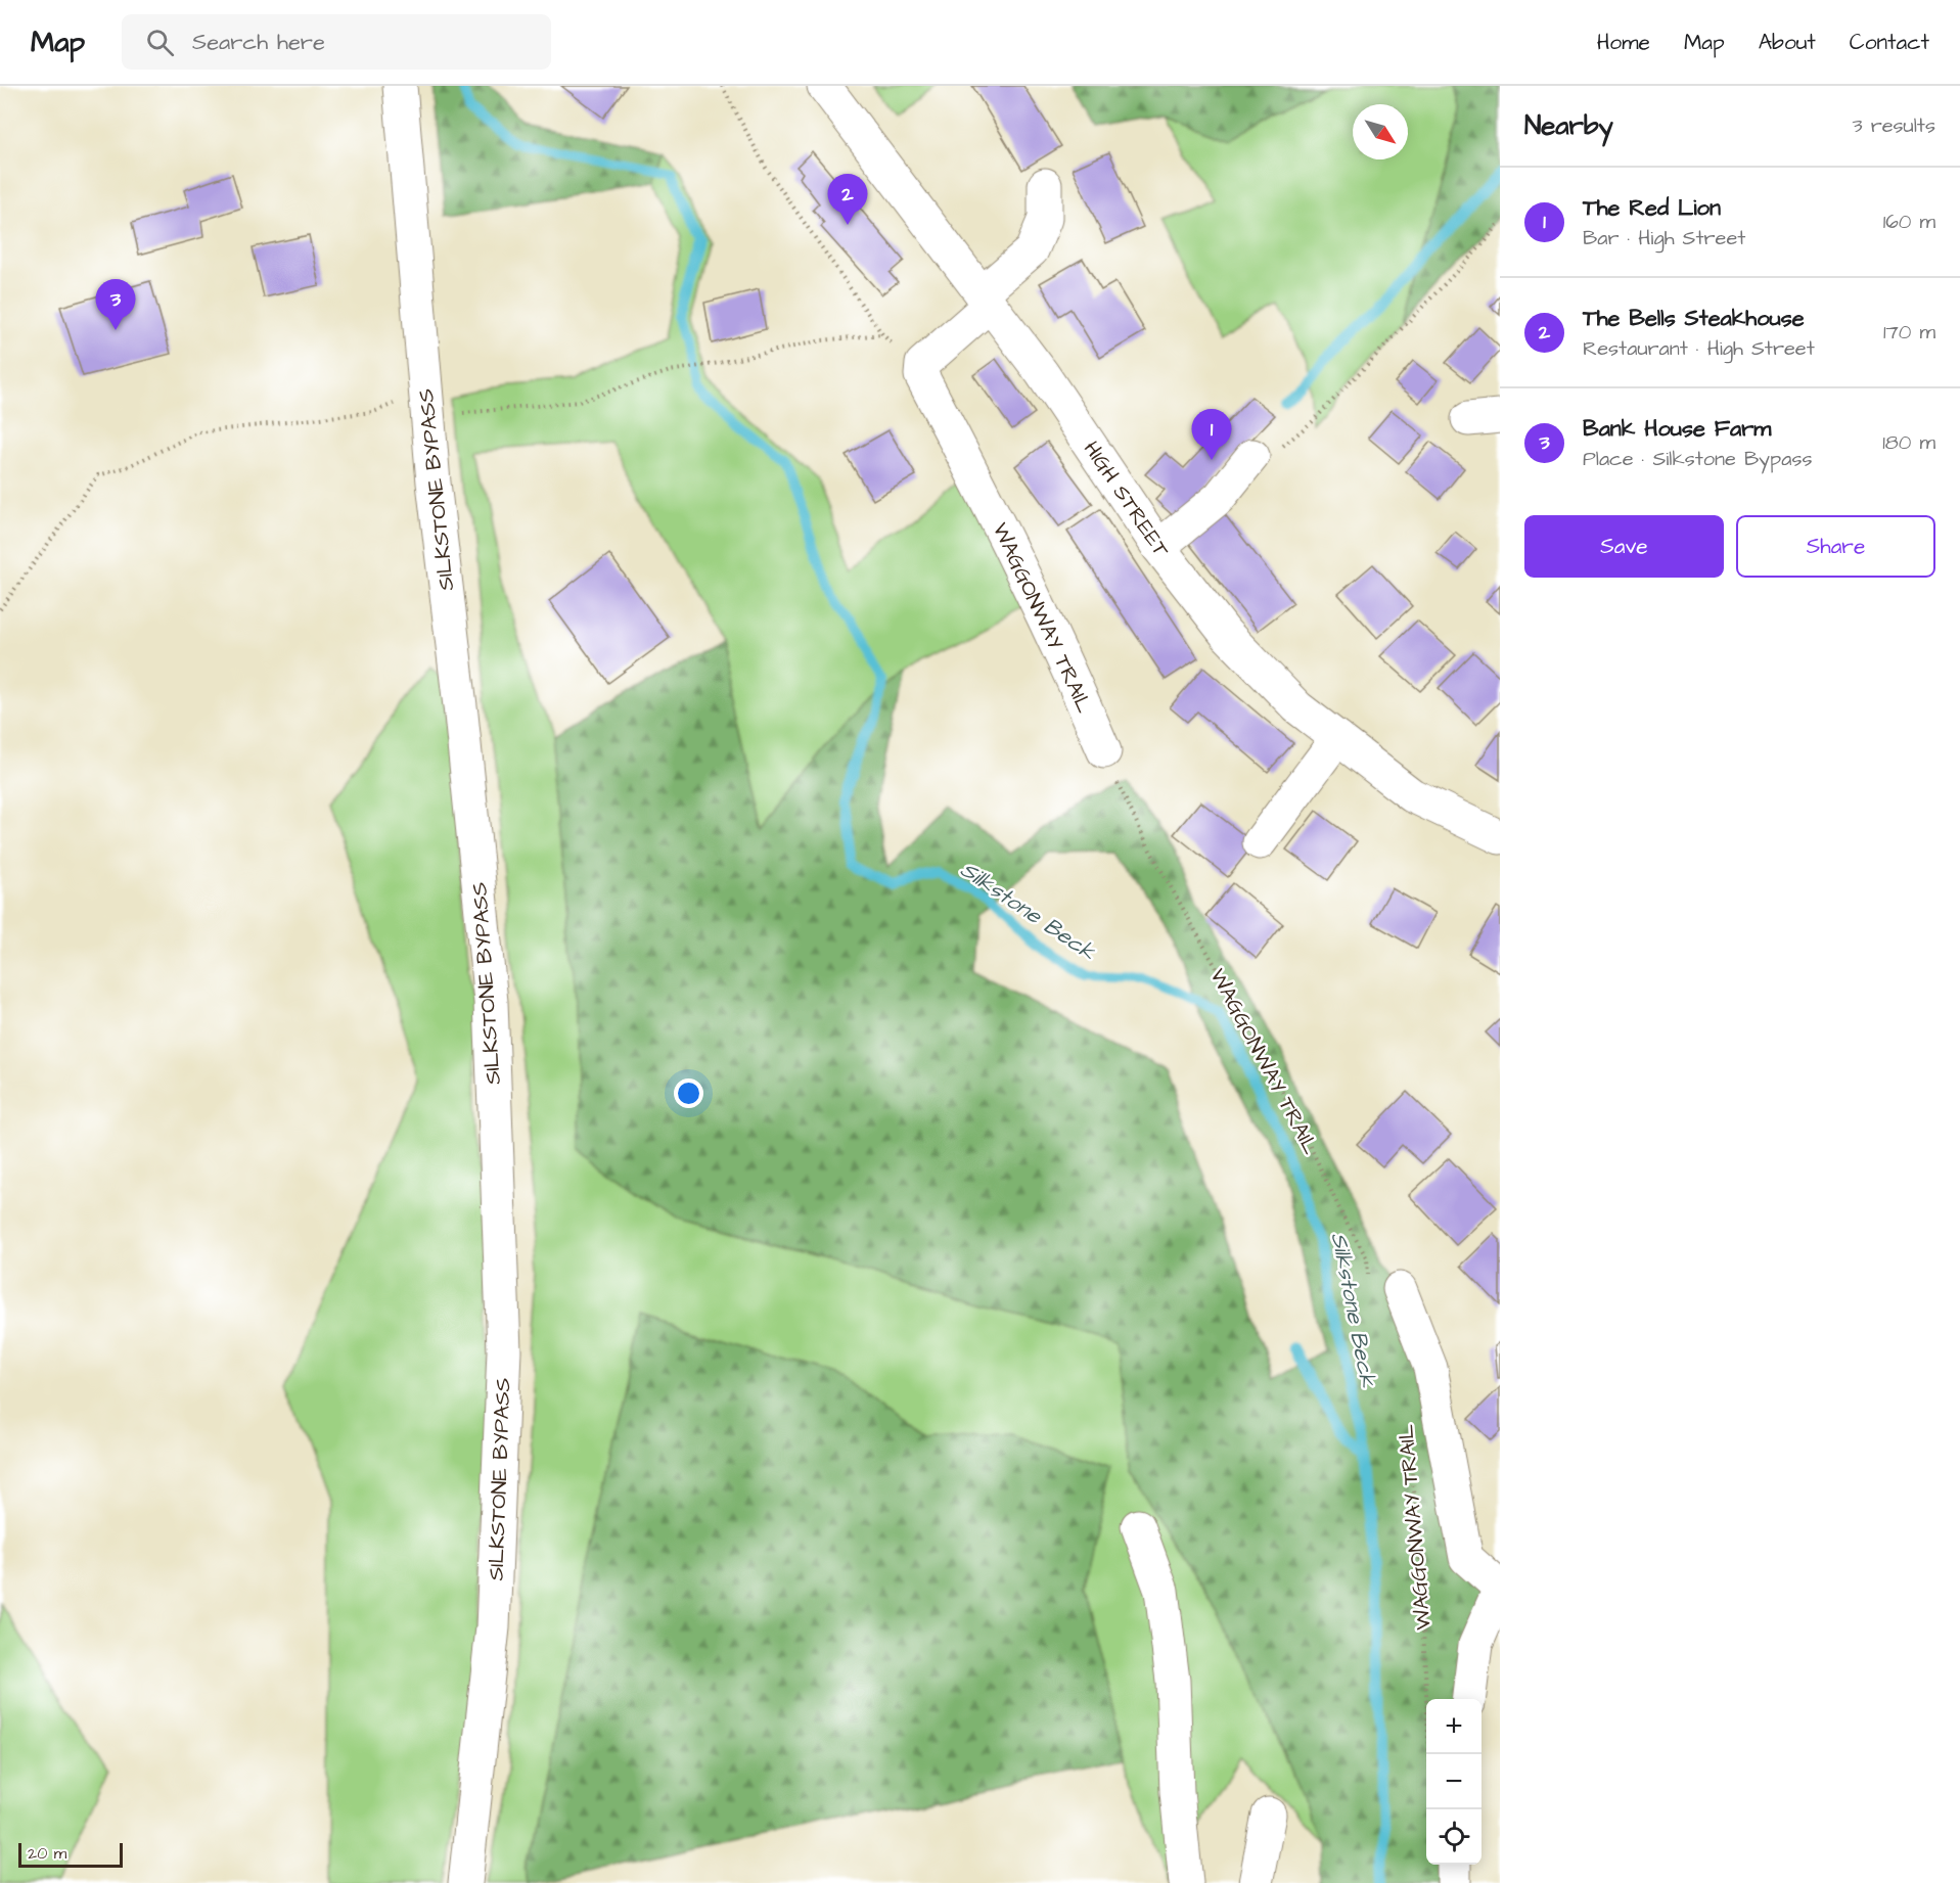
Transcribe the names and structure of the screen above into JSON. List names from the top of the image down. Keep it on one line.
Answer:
{"streets":{"main road":["SILKSTONE BYPASS","HIGH STREET","WAGGONWAY TRAIL"]},"water":["Silkstone Beck"],"scale_bar":"20 m","north":"bottom right","page":{"header":"Map","search":"Search here","nav":["Home","Map","About","Contact"],"heading":["Nearby","3 results"],"list":[{"mark":"1","name":"The Red Lion","note":"Bar · High Street","value":"160 m"},{"mark":"2","name":"The Bells Steakhouse","note":"Restaurant · High Street","value":"170 m"},{"mark":"3","name":"Bank House Farm","note":"Place · Silkstone Bypass","value":"180 m"}],"pins":["2","3","1"],"buttons":["Save","Share"],"map_buttons":["+","−"],"scale":"20 m"}}
